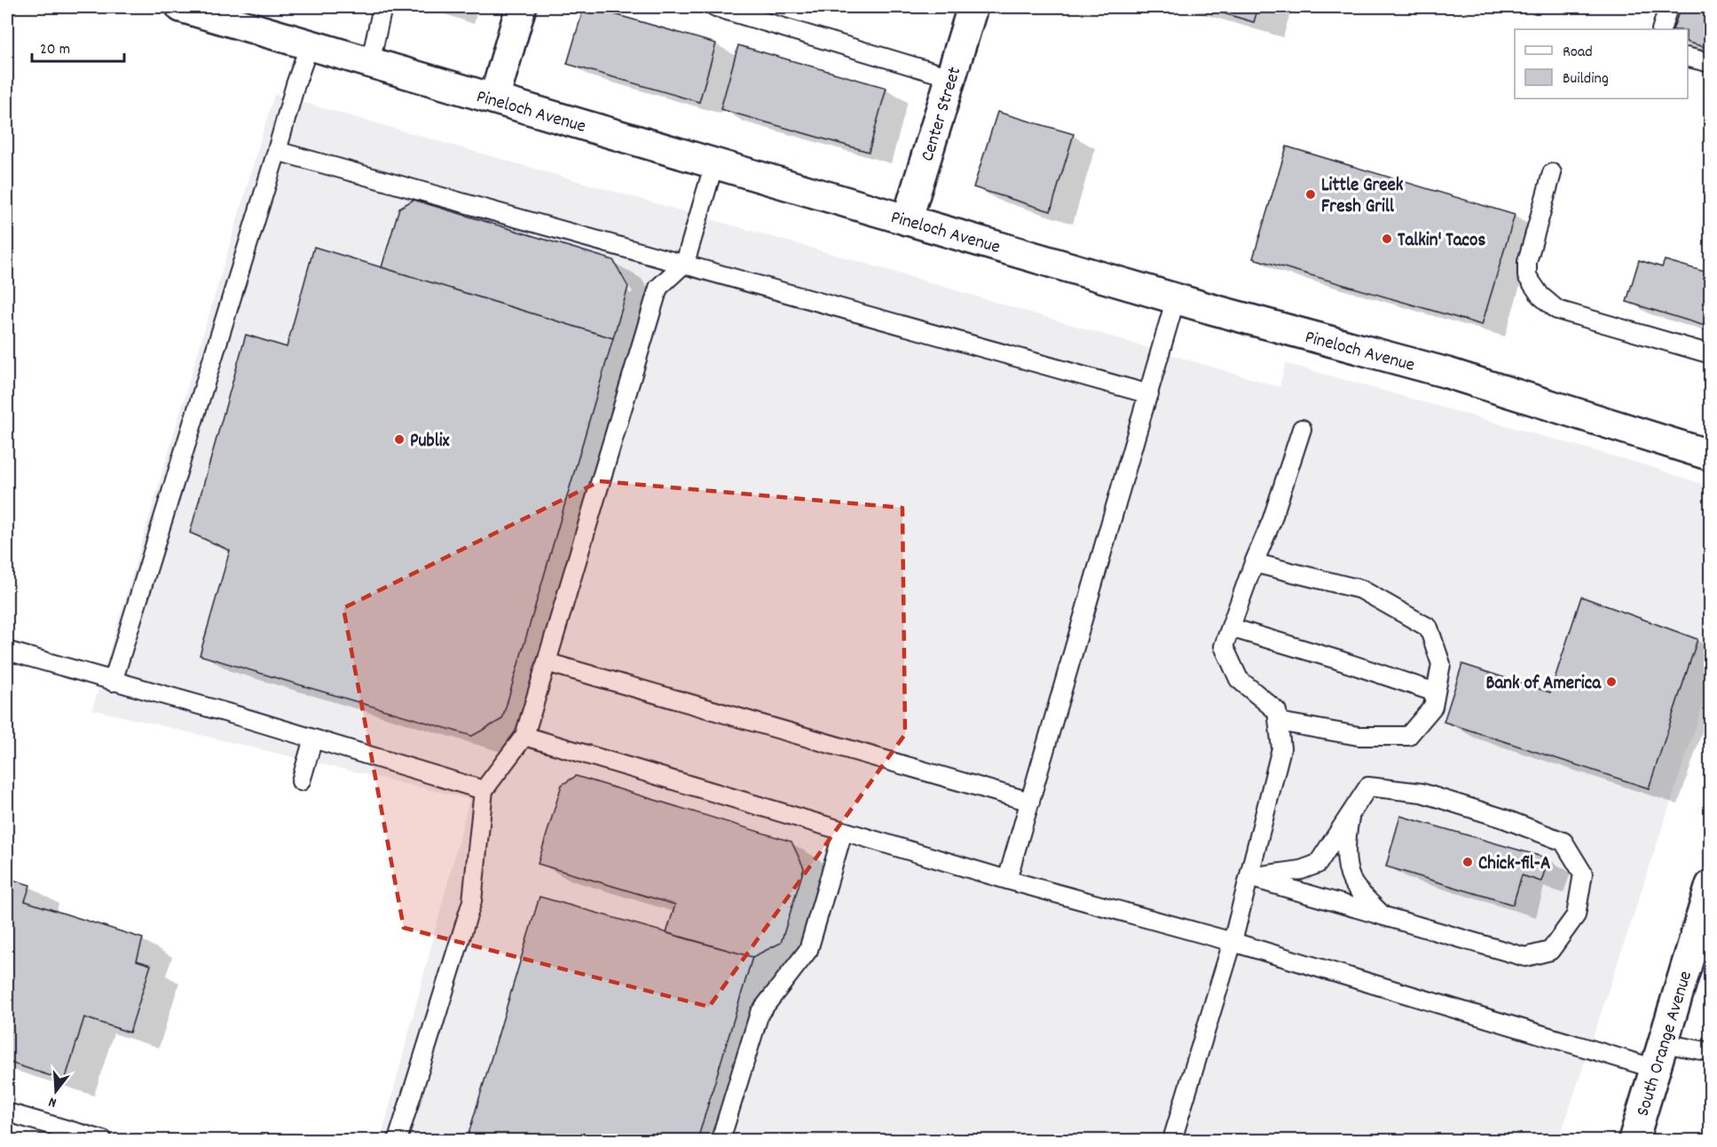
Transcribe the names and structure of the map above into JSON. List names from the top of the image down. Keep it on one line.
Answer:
{"streets":{"street":["Pineloch Avenue","Center Street","South Orange Avenue"]},"crossings":[["Pineloch Avenue","Center Street"]],"places":["Little Greek Fresh Grill","Talkin' Tacos","Publix","Bank of America","Chick-fil-A"],"legend":["Road","Building"],"scale_bar":"20 m","north":"bottom"}
